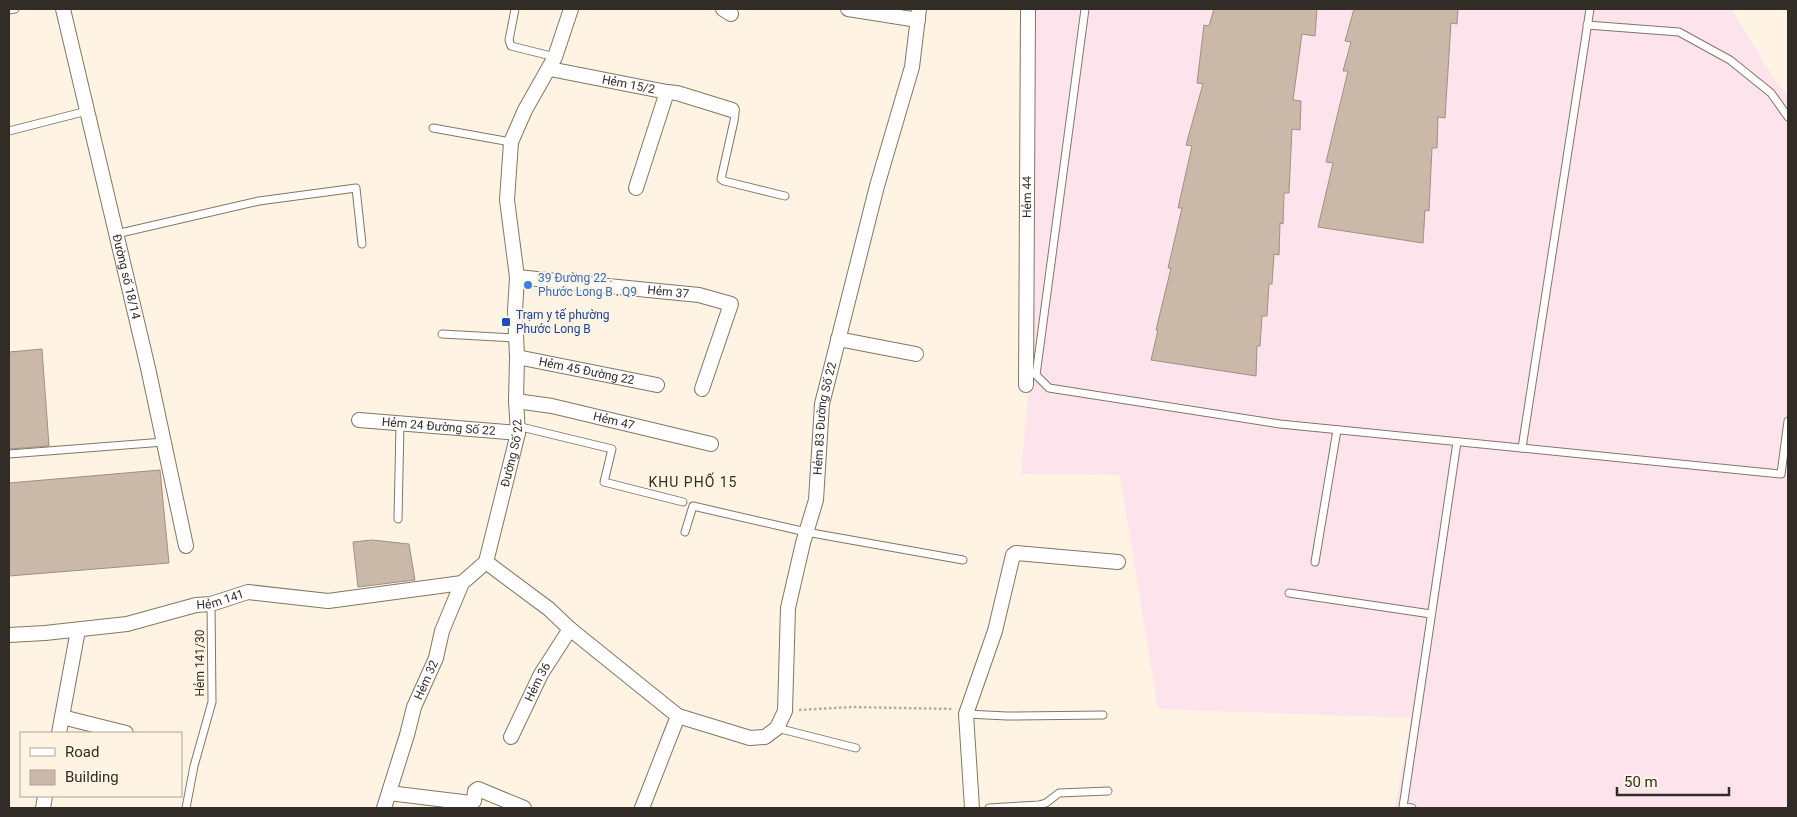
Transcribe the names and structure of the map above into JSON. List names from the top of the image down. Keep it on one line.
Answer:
{"streets":{"street":["Hẻm 15/2","Hẻm 44","Đường số 18/14","Hẻm 37","Hẻm 45 Đường 22","Hẻm 83 Đường Số 22","Hẻm 47","Hẻm 24 Đường Số 22","Đường Số 22","Hẻm 141","Hẻm 32","Hẻm 36"],"lane":["Hẻm 141/30"]},"crossings":[["Hẻm 15/2","Đường Số 22"],["Hẻm 37","Đường Số 22"],["Hẻm 45 Đường 22","Đường Số 22"],["Hẻm 47","Đường Số 22"],["Hẻm 24 Đường Số 22","Đường Số 22"],["Đường Số 22","Hẻm 32"],["Hẻm 141","Hẻm 141/30"],["Hẻm 141","Hẻm 32"]],"districts":["KHU PHỐ 15"],"places":{"other":["39 Đường 22 . Phước Long B . Q9"],"transit":["Trạm y tế phường Phước Long B"]},"legend":["Road","Building"],"scale_bar":"50 m"}
